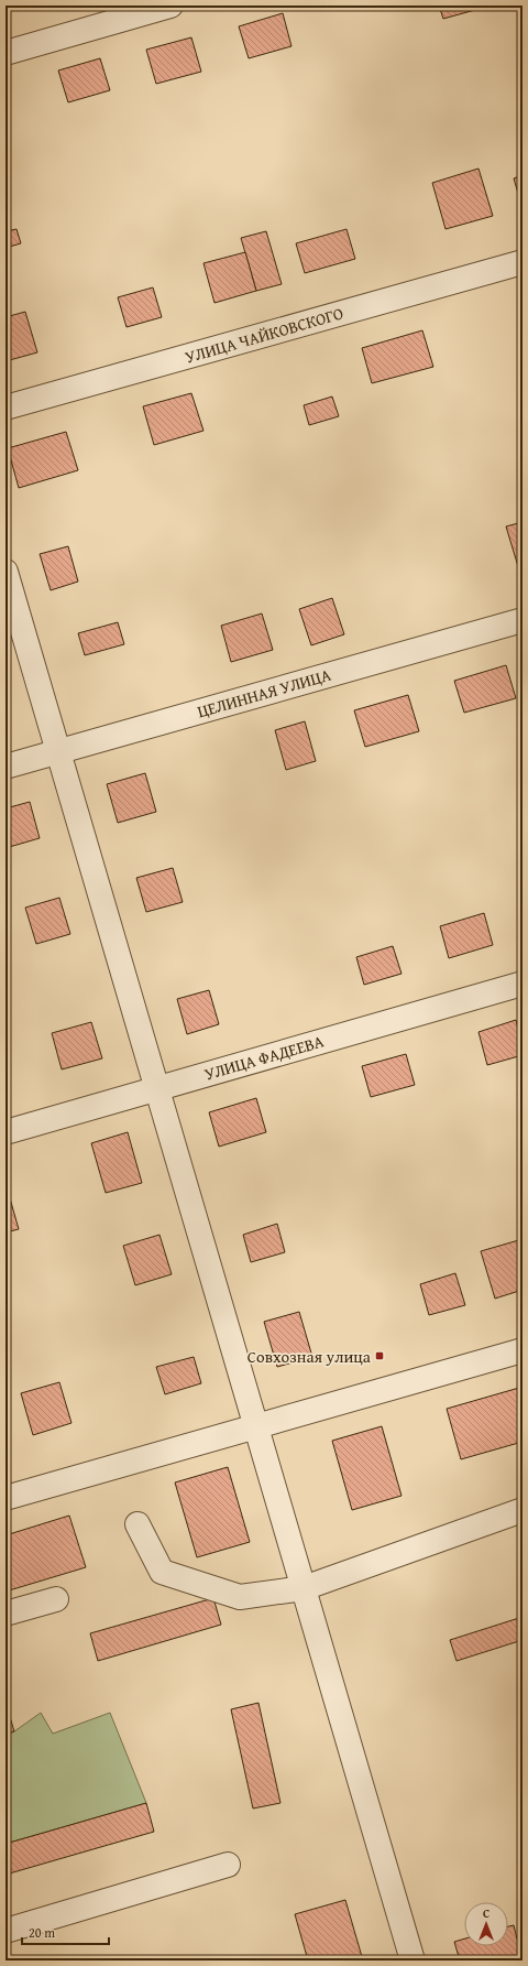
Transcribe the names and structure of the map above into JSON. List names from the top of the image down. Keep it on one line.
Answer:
{"streets":{"street":["УЛИЦА ЧАЙКОВСКОГО","ЦЕЛИННАЯ УЛИЦА","УЛИЦА ФАДЕЕВА"]},"places":{"transit":["Совхозная улица"]},"scale_bar":"20 m","north":"top"}
